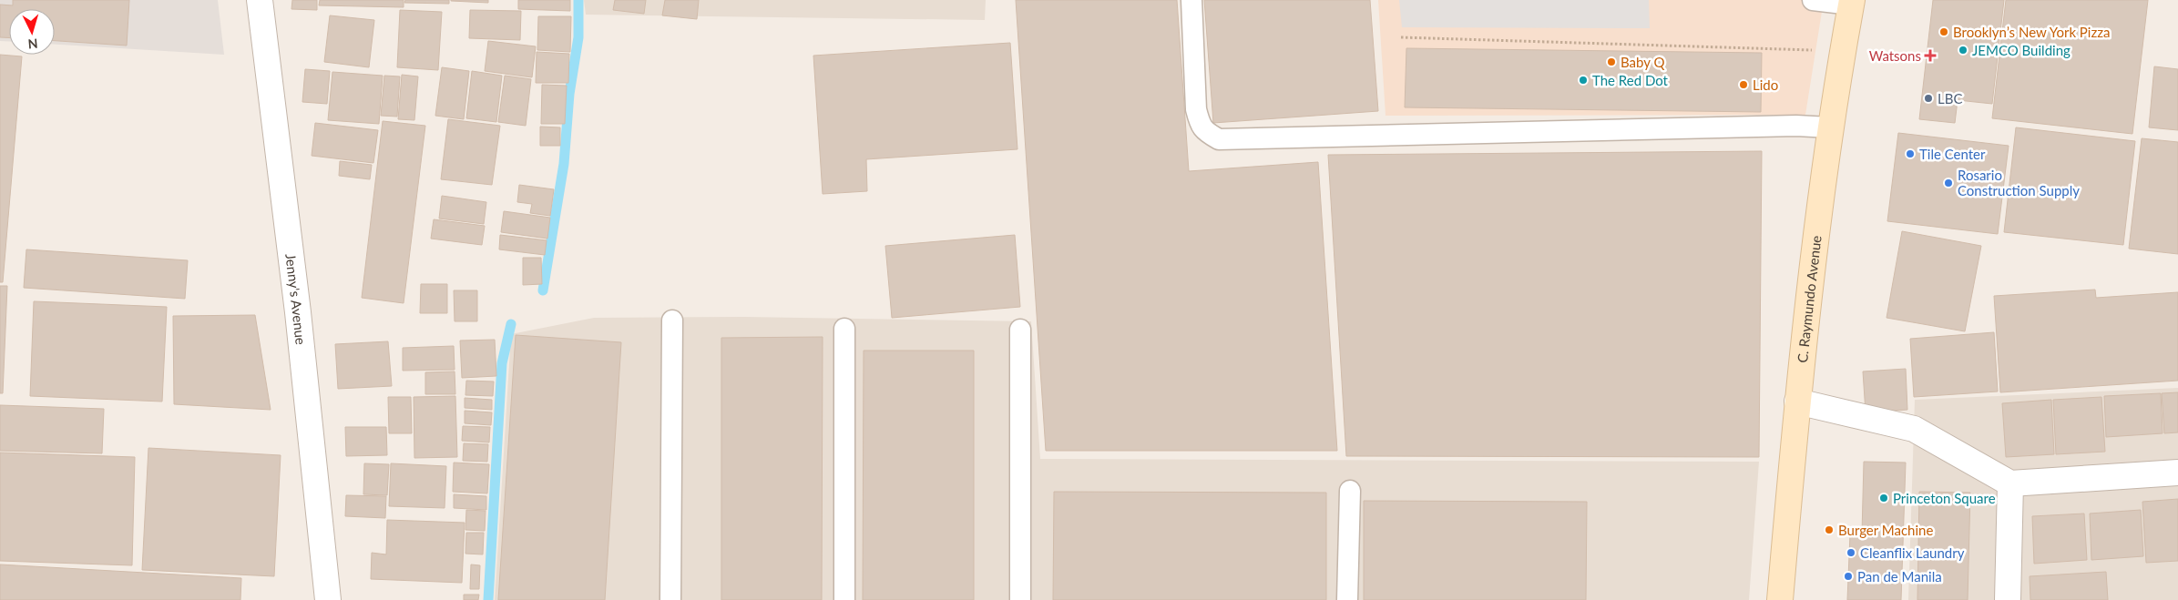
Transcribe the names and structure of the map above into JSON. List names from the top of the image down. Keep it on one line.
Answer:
{"streets":{"main road":["C. Raymundo Avenue"],"street":["Jenny's Avenue"]},"places":{"other":["Brooklyn’s New York Pizza","JEMCO Building","Baby Q","The Red Dot","Lido","LBC","Tile Center","Rosario Construction Supply","Princeton Square","Burger Machine","Cleanflix Laundry","Pan de Manila"],"health":["Watsons"]},"north":"bottom"}
